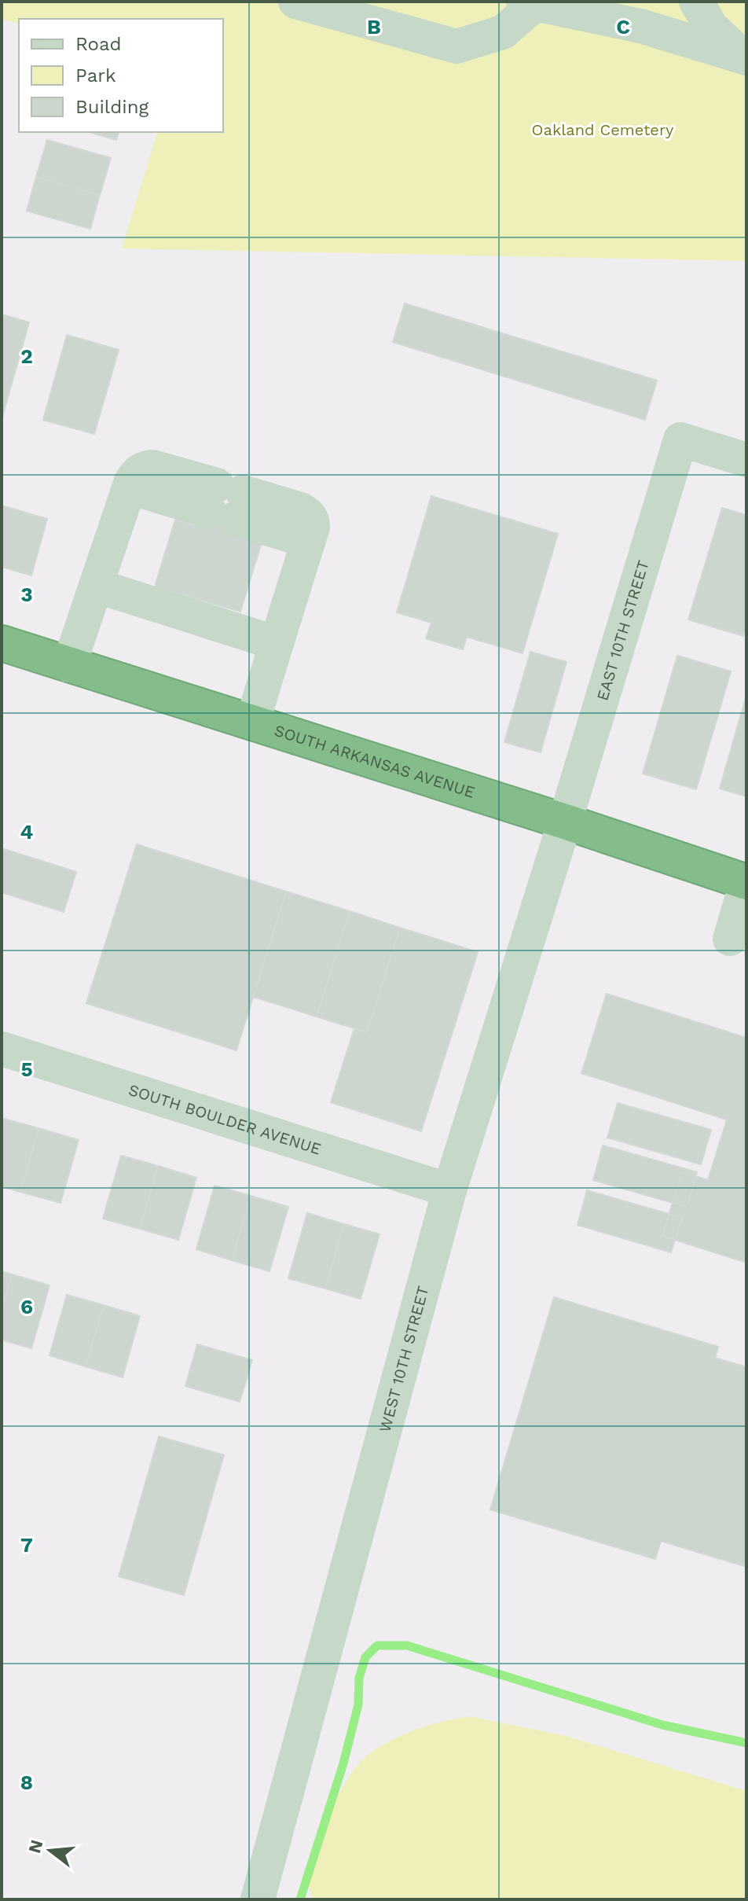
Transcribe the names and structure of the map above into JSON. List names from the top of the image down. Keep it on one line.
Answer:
{"streets":{"highway":["SOUTH ARKANSAS AVENUE"],"street":["EAST 10TH STREET","SOUTH BOULDER AVENUE","WEST 10TH STREET"]},"crossings":[["EAST 10TH STREET","SOUTH ARKANSAS AVENUE"],["EAST 10TH STREET","WEST 10TH STREET"],["SOUTH ARKANSAS AVENUE","WEST 10TH STREET"],["SOUTH BOULDER AVENUE","WEST 10TH STREET"]],"parks":["Oakland Cemetery"],"legend":["Road","Park","Building"],"north":"left","grid":{"columns":["B","C"],"rows":["2","3","4","5","6","7","8"]}}
